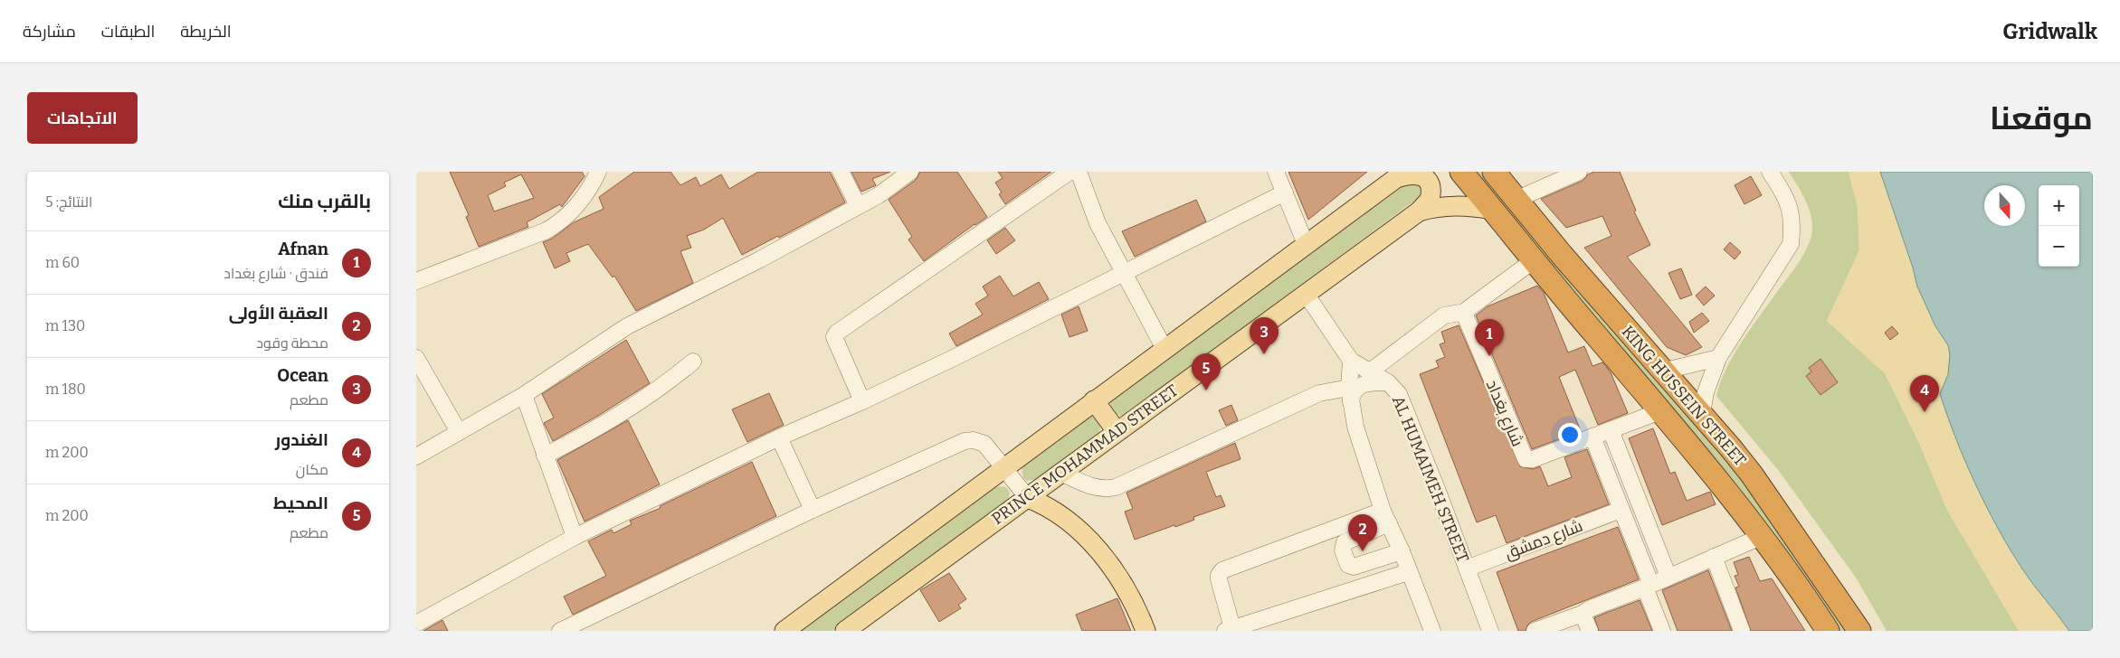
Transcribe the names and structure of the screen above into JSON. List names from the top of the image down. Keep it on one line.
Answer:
{"streets":{"highway":["KING HUSSEIN STREET"],"main road":["PRINCE MOHAMMAD STREET"],"street":["شارع بغداد","AL HUMAIMEH STREET","شارع دمشق"]},"crossings":[["KING HUSSEIN STREET","شارع بغداد"],["KING HUSSEIN STREET","PRINCE MOHAMMAD STREET"],["AL HUMAIMEH STREET","شارع دمشق"]],"north":"bottom","page":{"header":"Gridwalk","nav":["الخريطة","الطبقات","مشاركة"],"title":"موقعنا","buttons":"الاتجاهات","heading":["بالقرب منك","النتائج: 5"],"map_buttons":["+","−"],"list":[{"mark":"1","name":"Afnan","note":"فندق · شارع بغداد","value":"60 m"},{"mark":"2","name":"العقبة الأولى","note":"محطة وقود","value":"130 m"},{"mark":"3","name":"Ocean","note":"مطعم","value":"180 m"},{"mark":"4","name":"الغندور","note":"مكان","value":"200 m"},{"mark":"5","name":"المحيط","note":"مطعم","value":"200 m"}],"pins":["3","1","5","4","2"]}}
